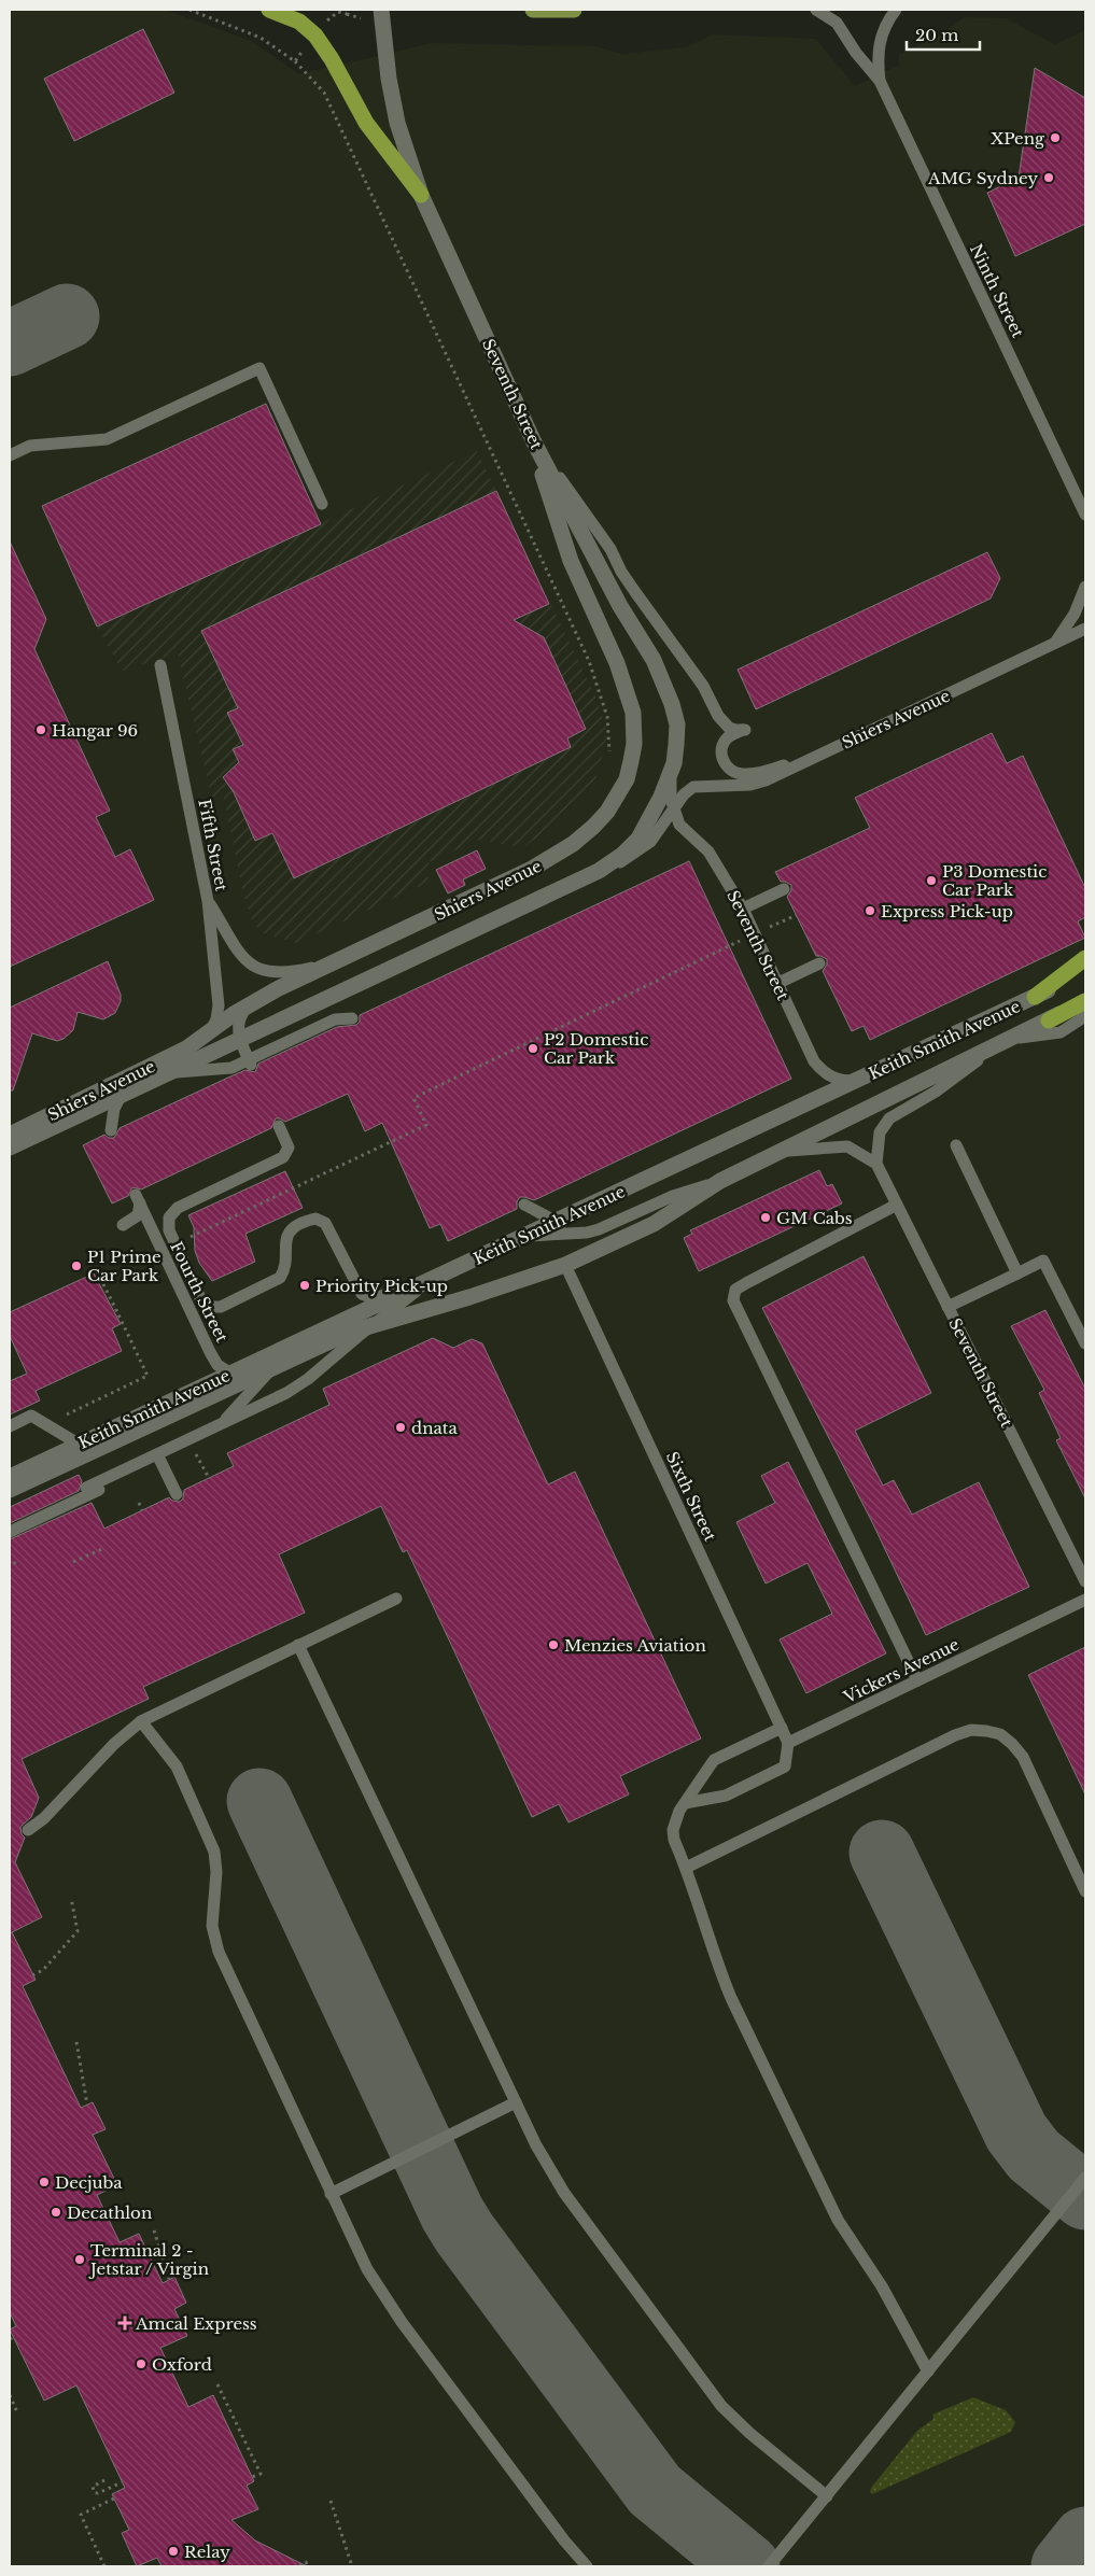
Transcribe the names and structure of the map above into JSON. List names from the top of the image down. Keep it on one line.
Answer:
{"streets":{"street":["Seventh Street","Shiers Avenue","Keith Smith Avenue"],"lane":["Ninth Street","Fifth Street","Fourth Street","Sixth Street","Vickers Avenue"]},"crossings":[["Seventh Street","Shiers Avenue"],["Seventh Street","Keith Smith Avenue"],["Shiers Avenue","Fifth Street"],["Keith Smith Avenue","Fourth Street"],["Keith Smith Avenue","Sixth Street"],["Sixth Street","Vickers Avenue"]],"places":{"other":["XPeng","AMG Sydney","Hangar 96","P3 Domestic Car Park","Express Pick-up","P2 Domestic Car Park","GM Cabs","P1 Prime Car Park","Priority Pick-up","dnata","Menzies Aviation","Decjuba","Decathlon","Terminal 2 - Jetstar / Virgin","Oxford","Relay"],"health":["Amcal Express"]},"scale_bar":"20 m"}
